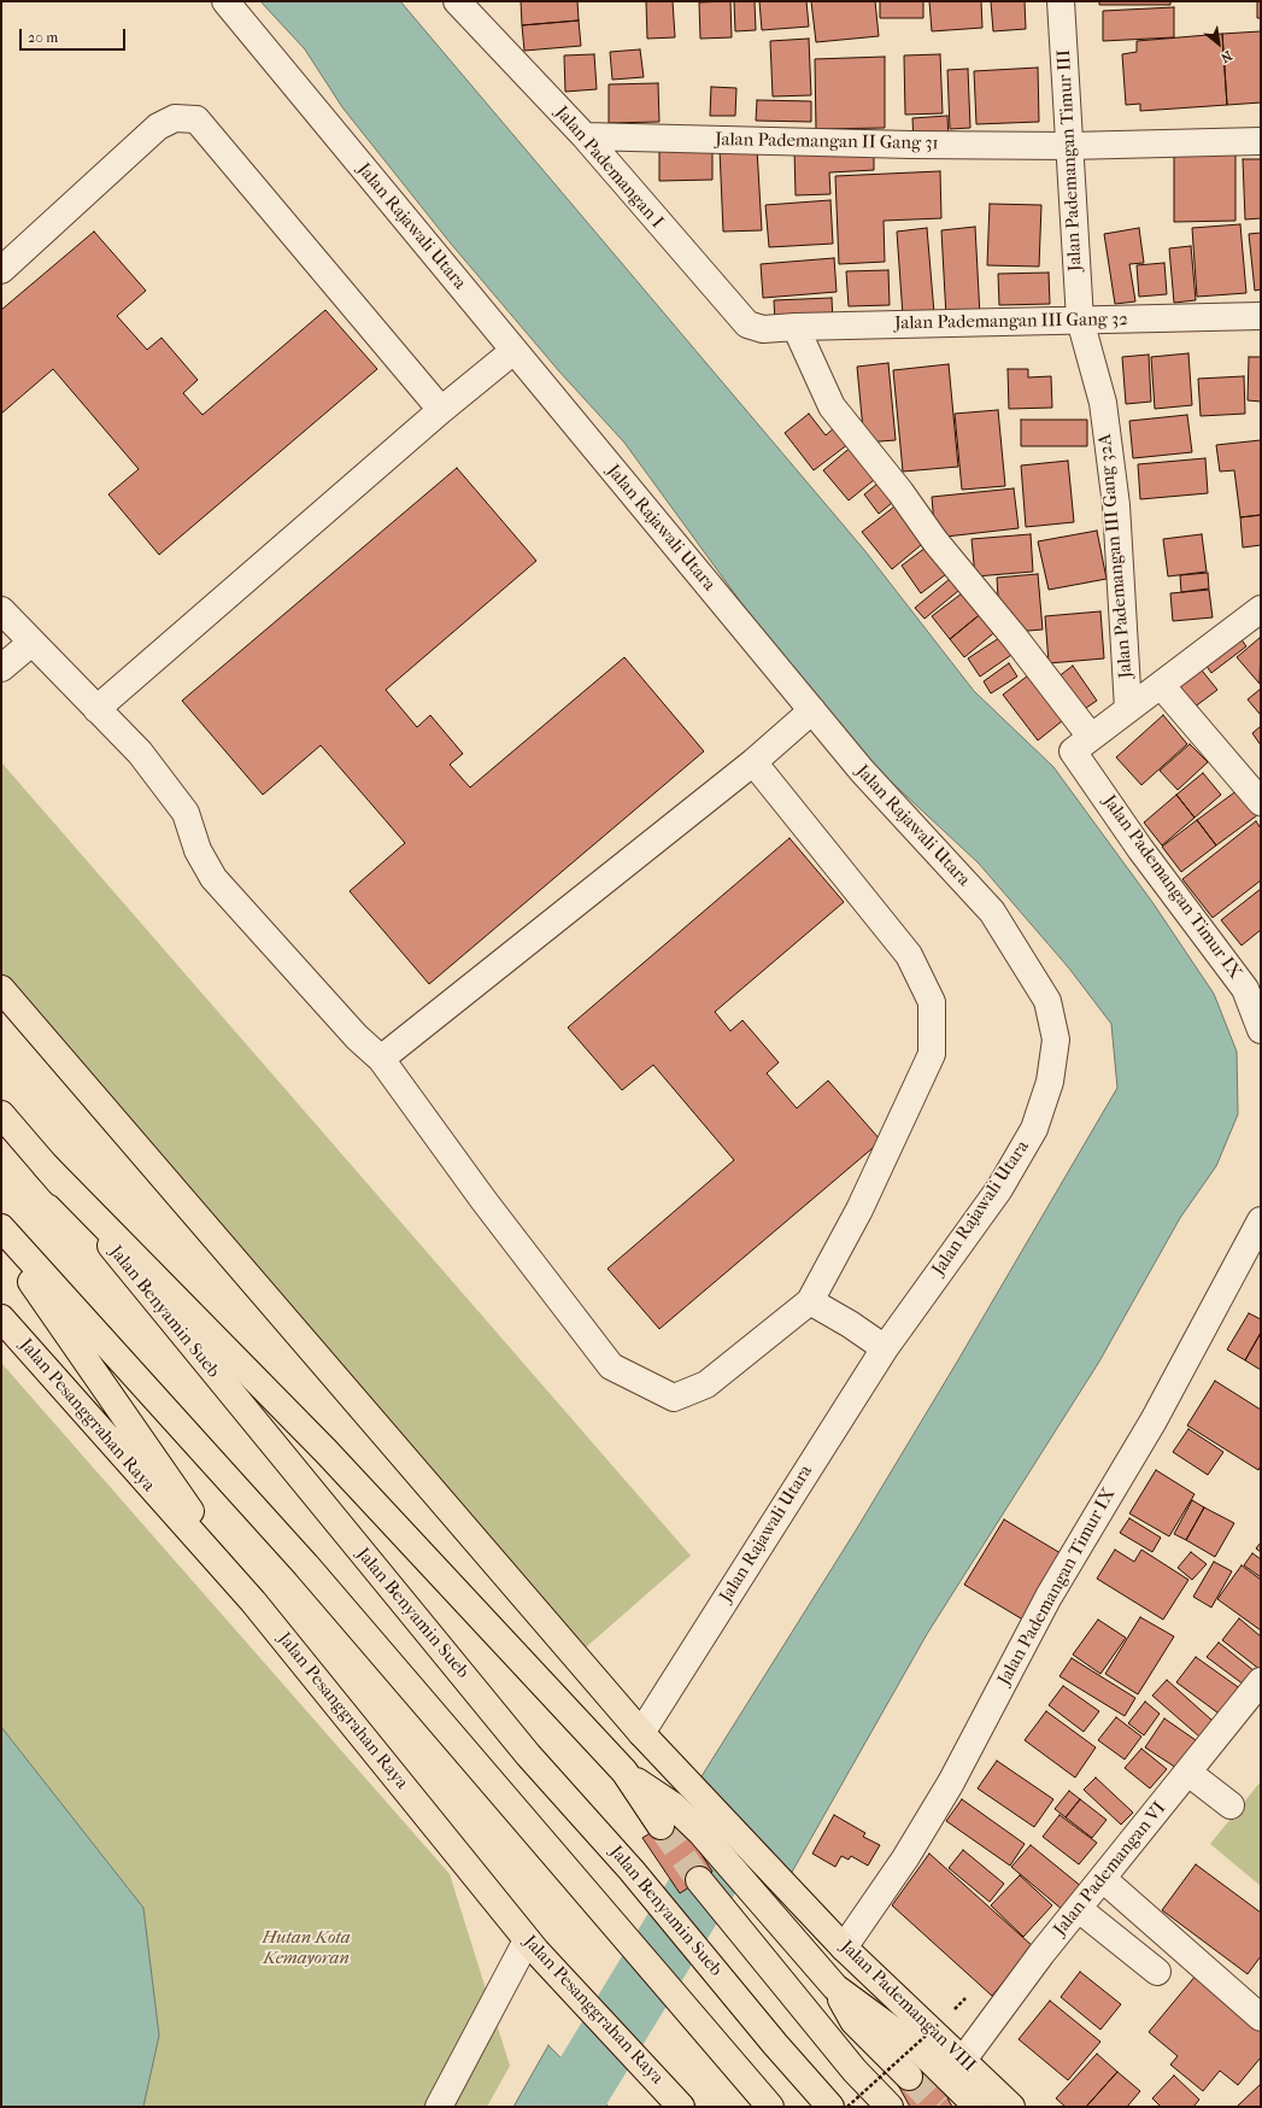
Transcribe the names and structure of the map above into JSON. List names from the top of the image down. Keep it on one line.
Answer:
{"streets":{"main road":["Jalan Benyamin Sueb","Jalan Pesanggrahan Raya","Jalan Pademangan VIII"],"street":["Jalan Pademangan II Gang 31","Jalan Pademangan Timur III","Jalan Pademangan I","Jalan Rajawali Utara","Jalan Pademangan III Gang 32","Jalan Pademangan III Gang 32A","Jalan Pademangan Timur IX","Jalan Pademangan VI"]},"crossings":[["Jalan Pademangan II Gang 31","Jalan Pademangan Timur III"],["Jalan Pademangan II Gang 31","Jalan Pademangan I"],["Jalan Pademangan Timur III","Jalan Pademangan III Gang 32"],["Jalan Pademangan Timur III","Jalan Pademangan III Gang 32A"],["Jalan Pademangan I","Jalan Pademangan III Gang 32"],["Jalan Rajawali Utara","Jalan Pademangan VIII"],["Jalan Pademangan III Gang 32","Jalan Pademangan III Gang 32A"],["Jalan Pademangan III Gang 32","Jalan Pademangan Timur IX"],["Jalan Pademangan Timur IX","Jalan Pademangan VIII"],["Jalan Pademangan VI","Jalan Pademangan VIII"]],"parks":["Hutan Kota Kemayoran"],"scale_bar":"20 m","north":"bottom right"}
